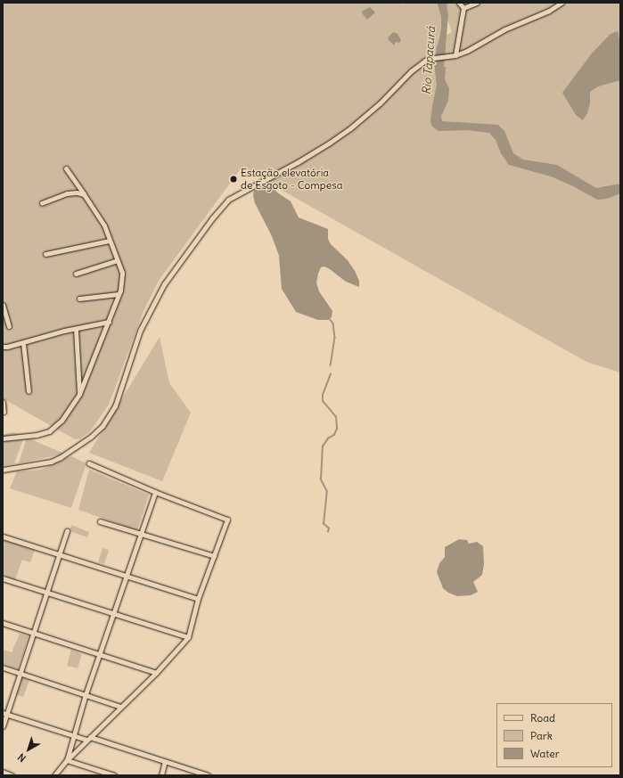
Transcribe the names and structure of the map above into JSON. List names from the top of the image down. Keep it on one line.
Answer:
{"water":["Rio Tapacurá"],"places":["Estação elevatória de Esgoto - Compesa"],"legend":["Road","Park","Water"],"north":"bottom left"}
